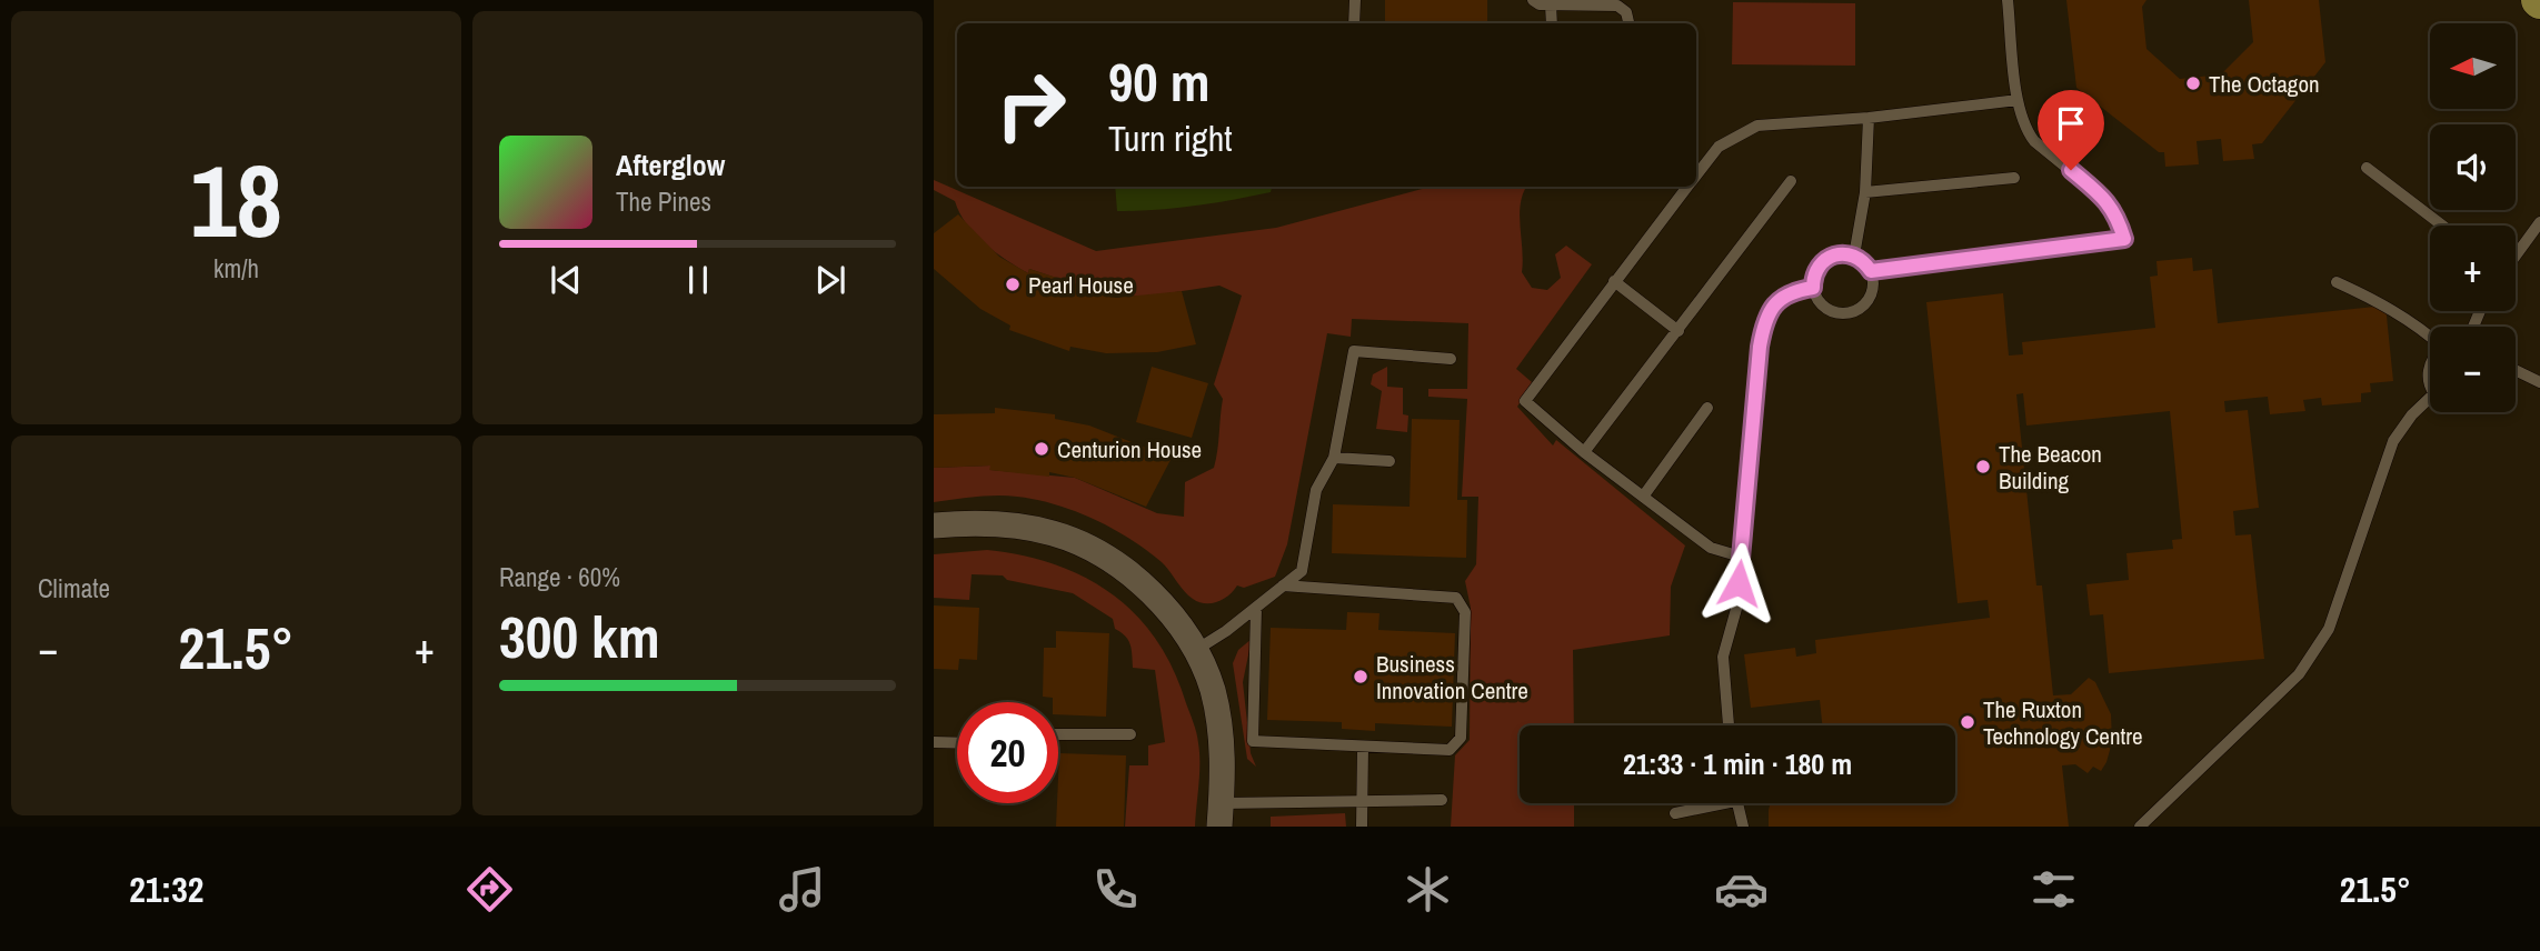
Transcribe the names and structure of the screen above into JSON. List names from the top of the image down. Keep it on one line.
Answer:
{"places":["The Octagon","Pearl House","Centurion House","The Beacon Building","Business Innovation Centre","The Ruxton Technology Centre"],"north":"left","page":{"tile":[["18","km/h"],"Climate",["Range · 60%","300 km"]],"map_buttons":["+","−"],"turn":["90 m","Turn right"],"song":["Afterglow","The Pines"],"heat":["−","21.5°","+"],"limit":"20","trip":"21:33 · 1 min · 180 m","tabs":["21:32","21.5°"]}}
